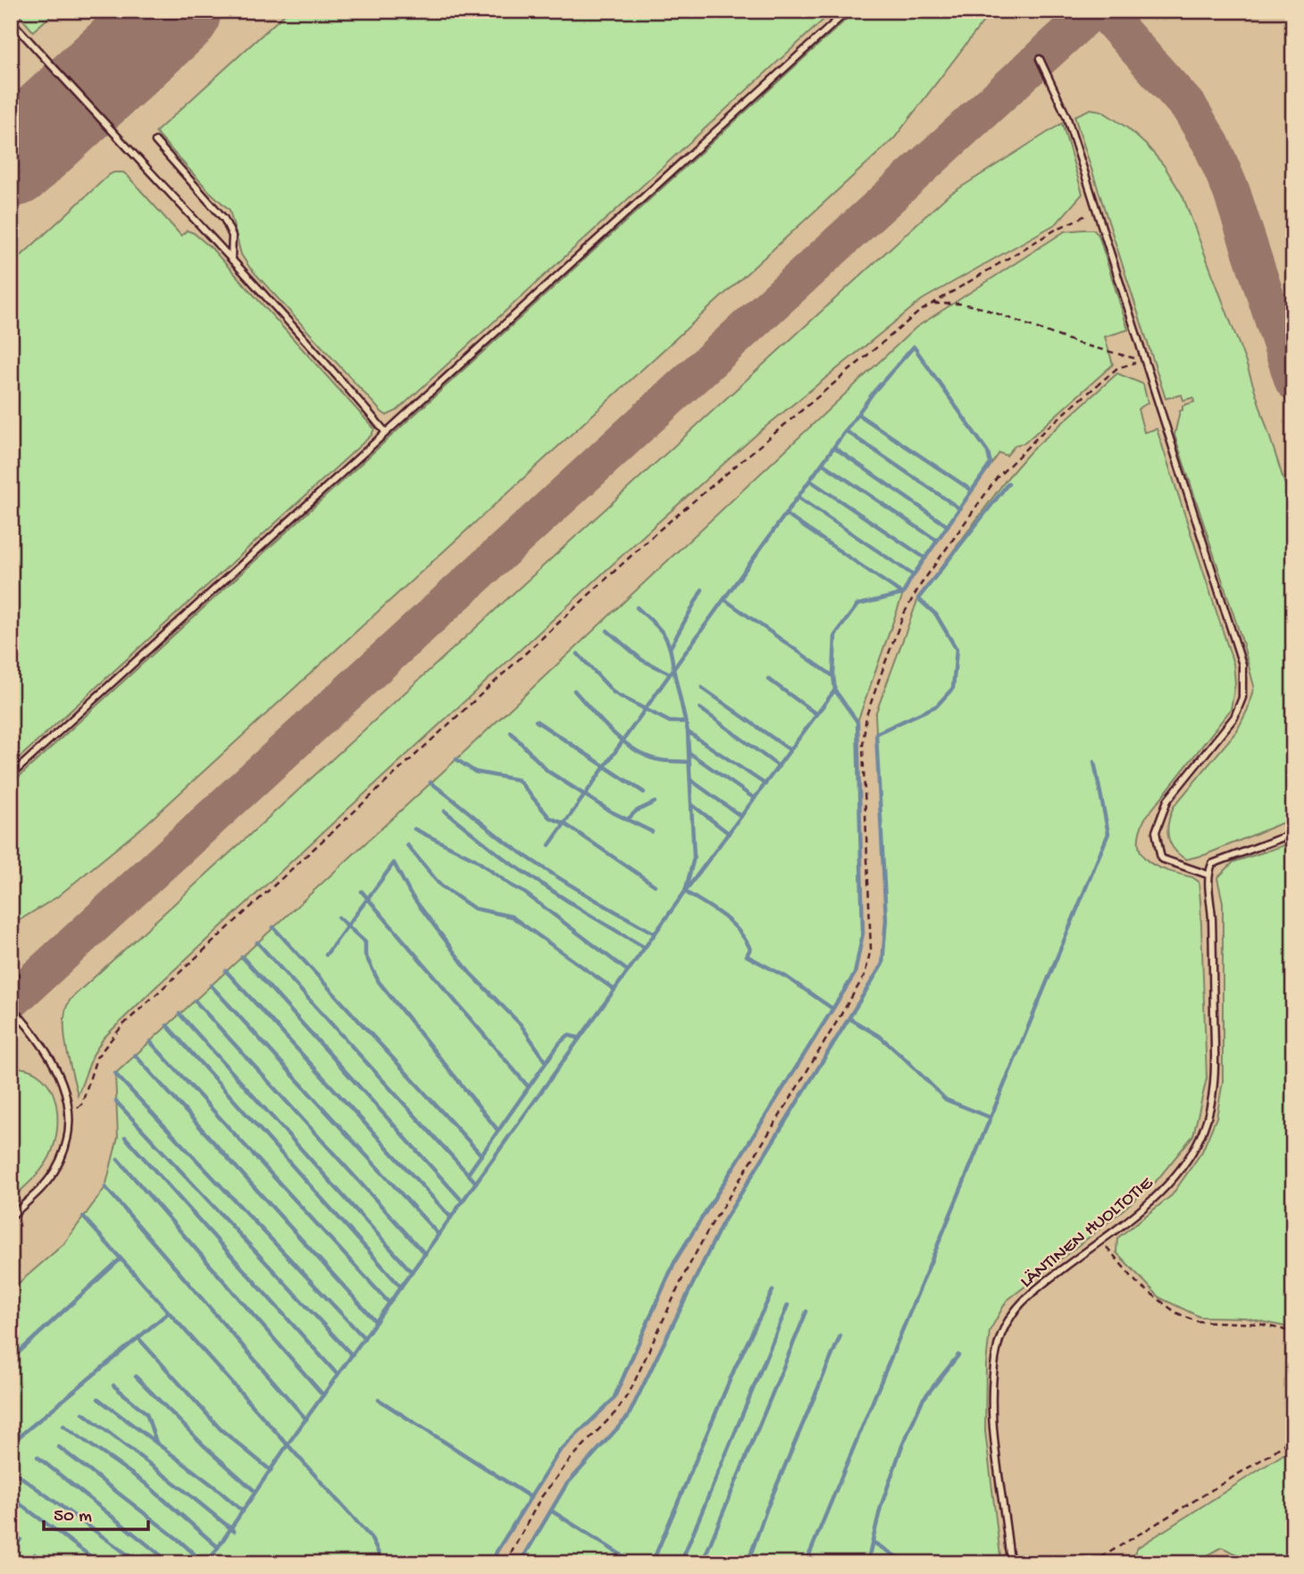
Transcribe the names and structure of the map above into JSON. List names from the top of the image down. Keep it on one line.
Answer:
{"streets":{"lane":["LÄNTINEN HUOLTOTIE"]},"scale_bar":"50 m"}
